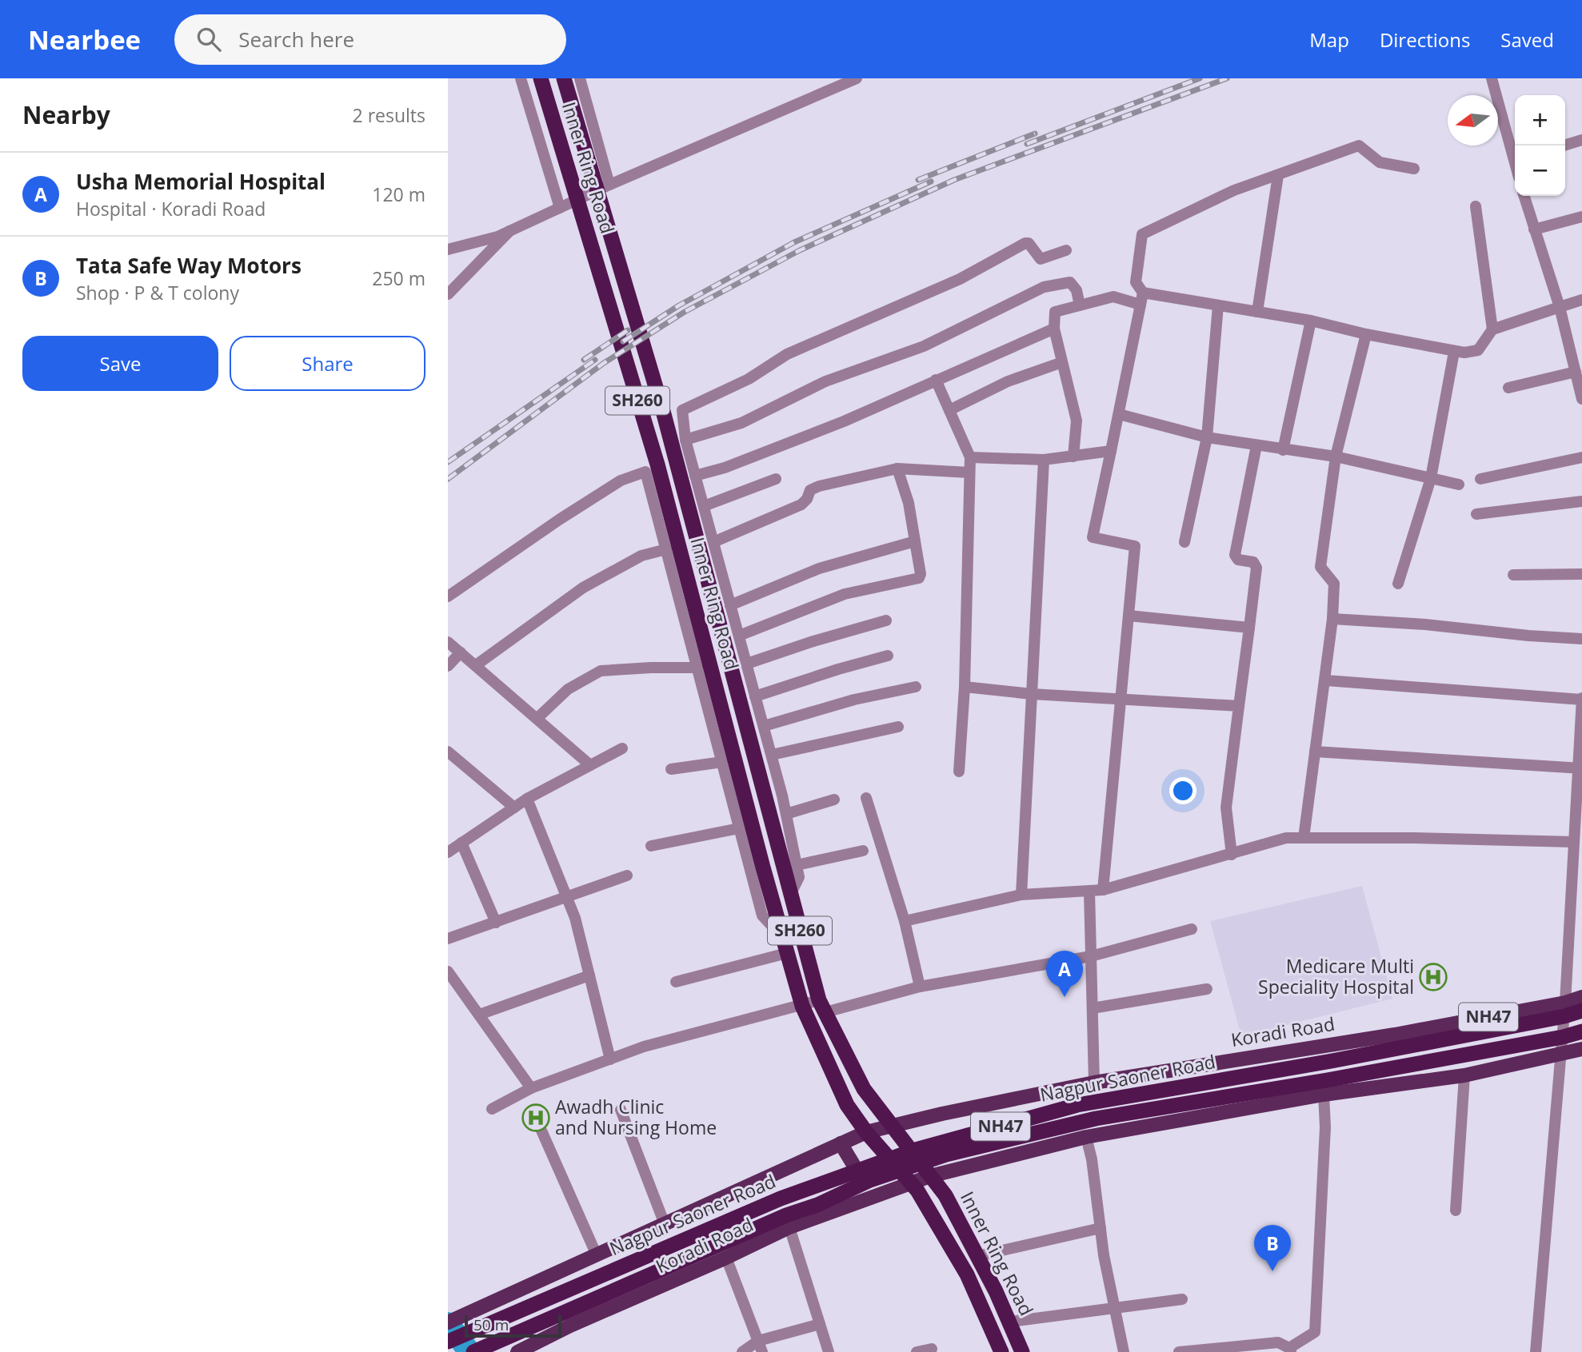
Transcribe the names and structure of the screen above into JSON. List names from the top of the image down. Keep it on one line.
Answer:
{"streets":{"highway":["Inner Ring Road","SH260","NH47","Nagpur Saoner Road"],"main road":["Koradi Road"]},"crossings":[["Inner Ring Road","SH260"],["Inner Ring Road","NH47"],["Inner Ring Road","Koradi Road"],["SH260","NH47"],["SH260","Koradi Road"],["NH47","Koradi Road"]],"places":{"hospital":["Medicare Multi Speciality Hospital","Awadh Clinic and Nursing Home"]},"scale_bar":"50 m","north":"left","page":{"header":"Nearbee","search":"Search here","nav":["Map","Directions","Saved"],"heading":["Nearby","2 results"],"map_buttons":["+","−"],"list":[{"mark":"A","name":"Usha Memorial Hospital","note":"Hospital · Koradi Road","value":"120 m"},{"mark":"B","name":"Tata Safe Way Motors","note":"Shop · P & T colony","value":"250 m"}],"buttons":["Save","Share"],"pins":["A","B"],"scale":"50 m"}}
